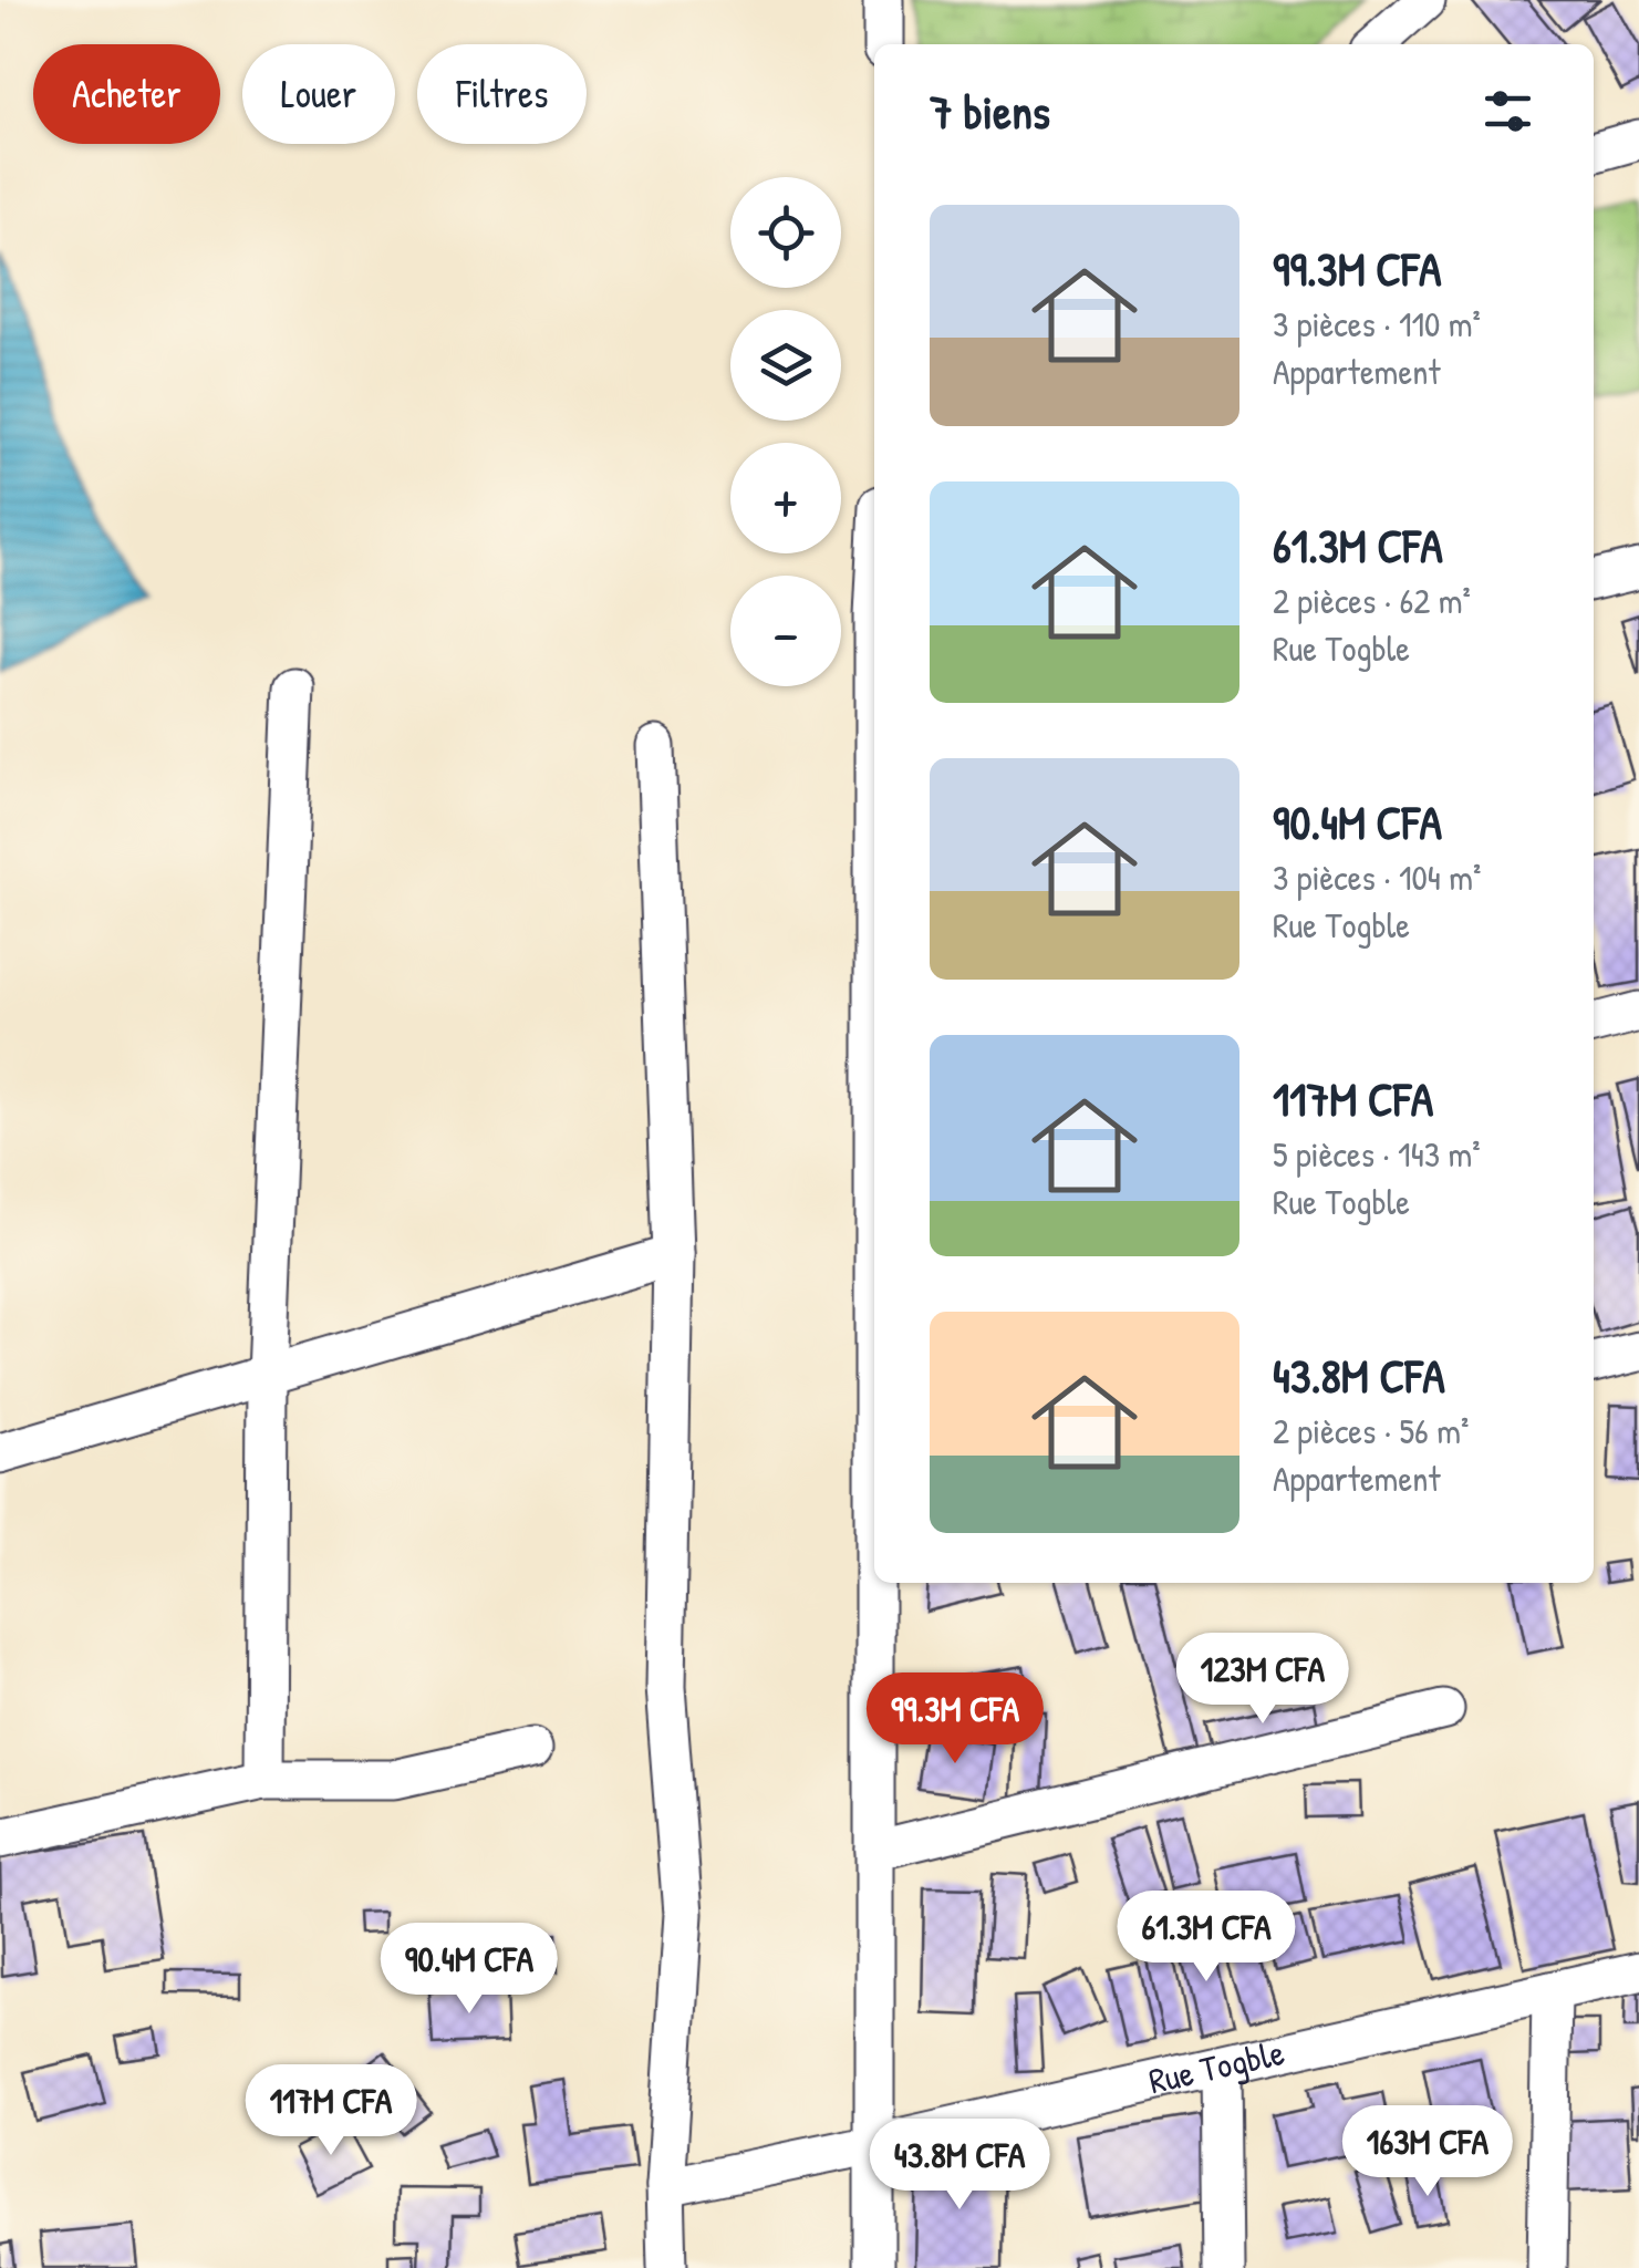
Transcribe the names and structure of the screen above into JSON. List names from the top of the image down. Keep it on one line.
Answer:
{"streets":{"street":["Rue Togble"]},"page":{"chip":["Acheter","Louer","Filtres"],"heading":"7 biens","map_buttons":["+","−"],"list":[{"name":"99.3M CFA","note":"3 pièces · 110 m² · Appartement"},{"name":"61.3M CFA","note":"2 pièces · 62 m² · Rue Togble"},{"name":"90.4M CFA","note":"3 pièces · 104 m² · Rue Togble"},{"name":"117M CFA","note":"5 pièces · 143 m² · Rue Togble"},{"name":"43.8M CFA","note":"2 pièces · 56 m² · Appartement"}],"price":["123M CFA","99.3M CFA","61.3M CFA","90.4M CFA","117M CFA","163M CFA","43.8M CFA"]}}
